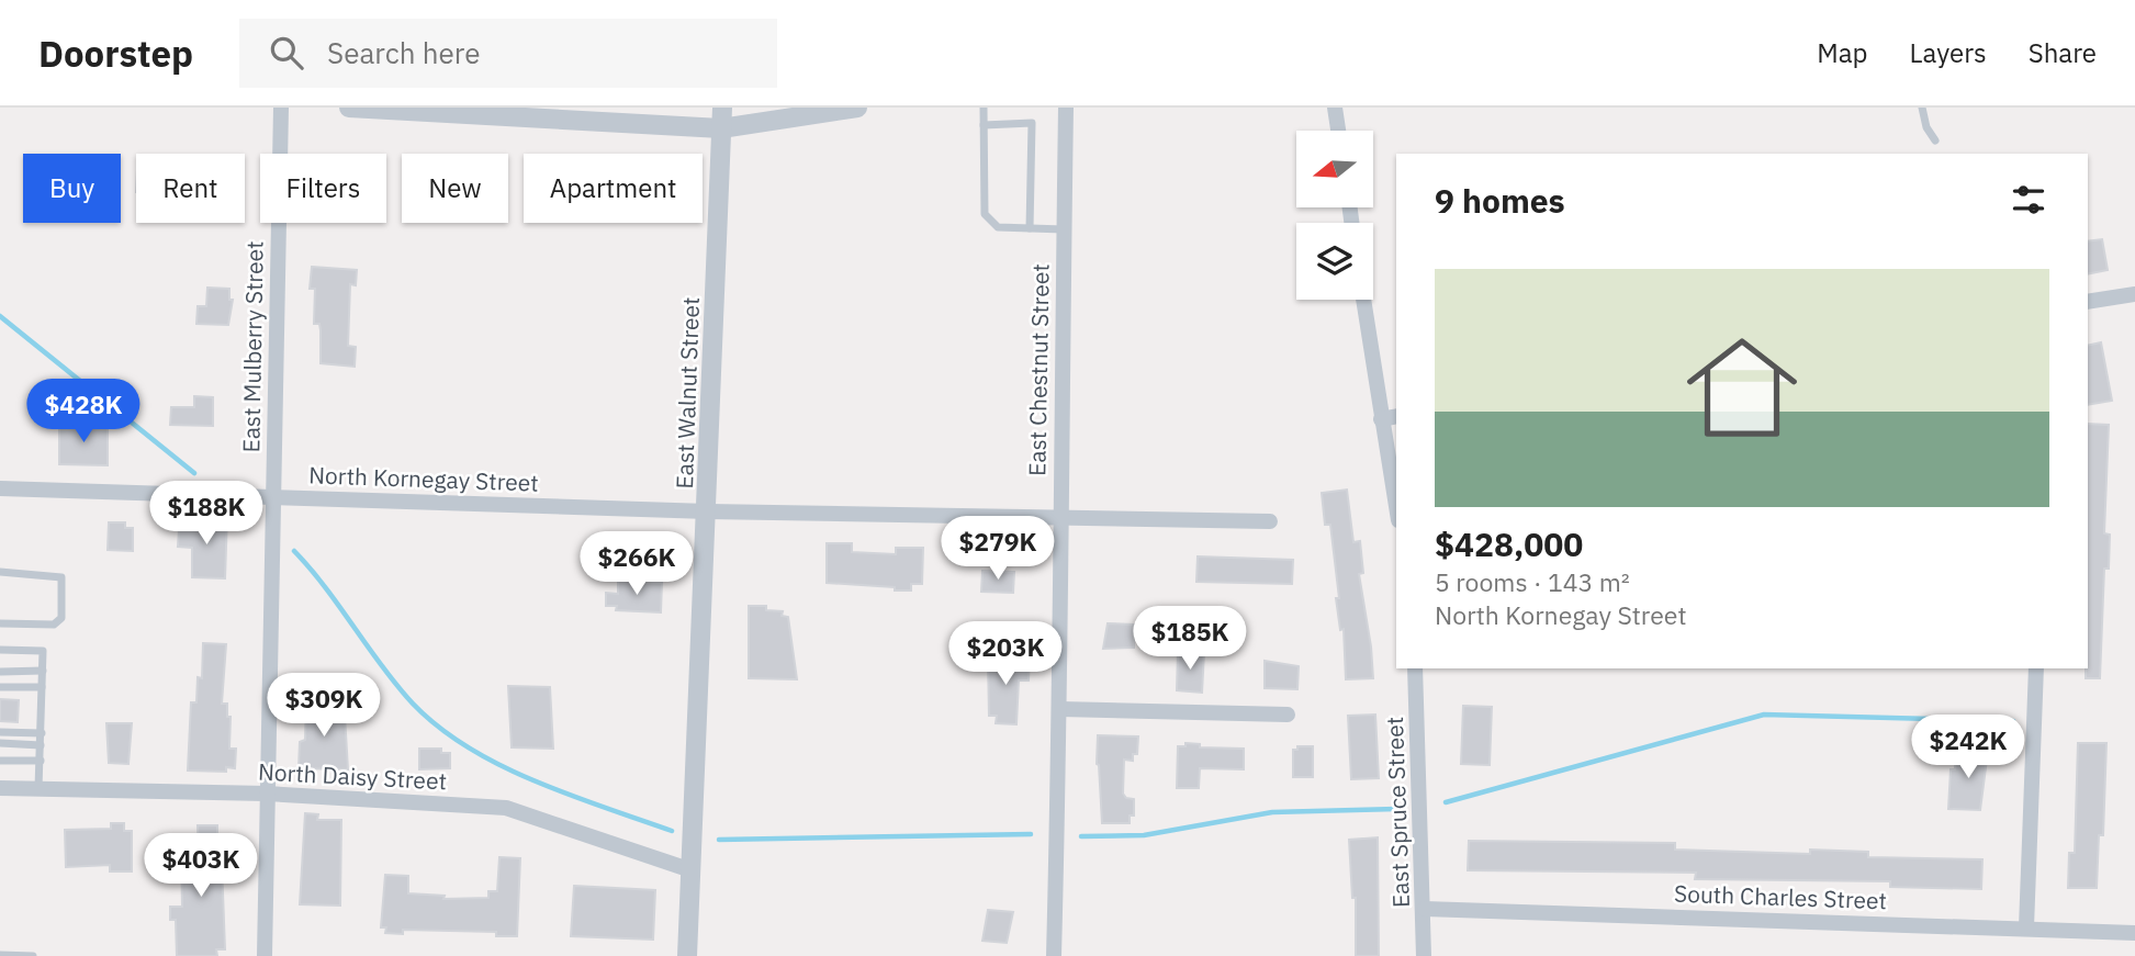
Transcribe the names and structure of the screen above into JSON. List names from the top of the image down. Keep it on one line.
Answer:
{"streets":{"street":["East Mulberry Street","East Chestnut Street","East Walnut Street","North Kornegay Street","North Daisy Street","East Spruce Street","South Charles Street"]},"crossings":[["East Mulberry Street","North Kornegay Street"],["East Mulberry Street","North Daisy Street"],["East Chestnut Street","North Kornegay Street"],["East Walnut Street","North Kornegay Street"],["East Walnut Street","North Daisy Street"],["East Spruce Street","South Charles Street"]],"north":"left","page":{"header":"Doorstep","search":"Search here","nav":["Map","Layers","Share"],"chip":["Buy","Rent","Filters","New","Apartment"],"heading":"9 homes","list":[{"name":"$428,000","note":"5 rooms · 143 m² · North Kornegay Street"}],"price":["$428K","$188K","$279K","$266K","$185K","$203K","$309K","$242K","$403K"]}}
